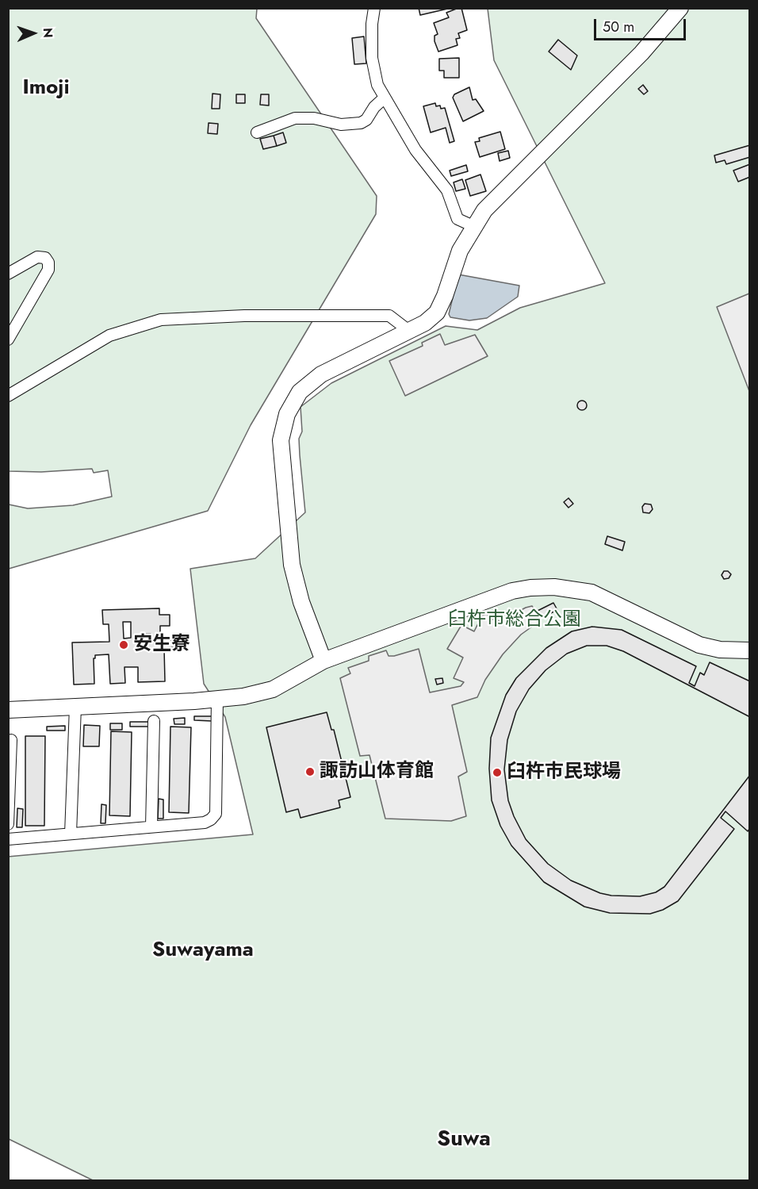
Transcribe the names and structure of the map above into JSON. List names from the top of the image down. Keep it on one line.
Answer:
{"districts":["Imoji","Suwayama","Suwa"],"parks":["臼杵市総合公園"],"places":["安生寮","諏訪山体育館","臼杵市民球場"],"scale_bar":"50 m","north":"right"}
